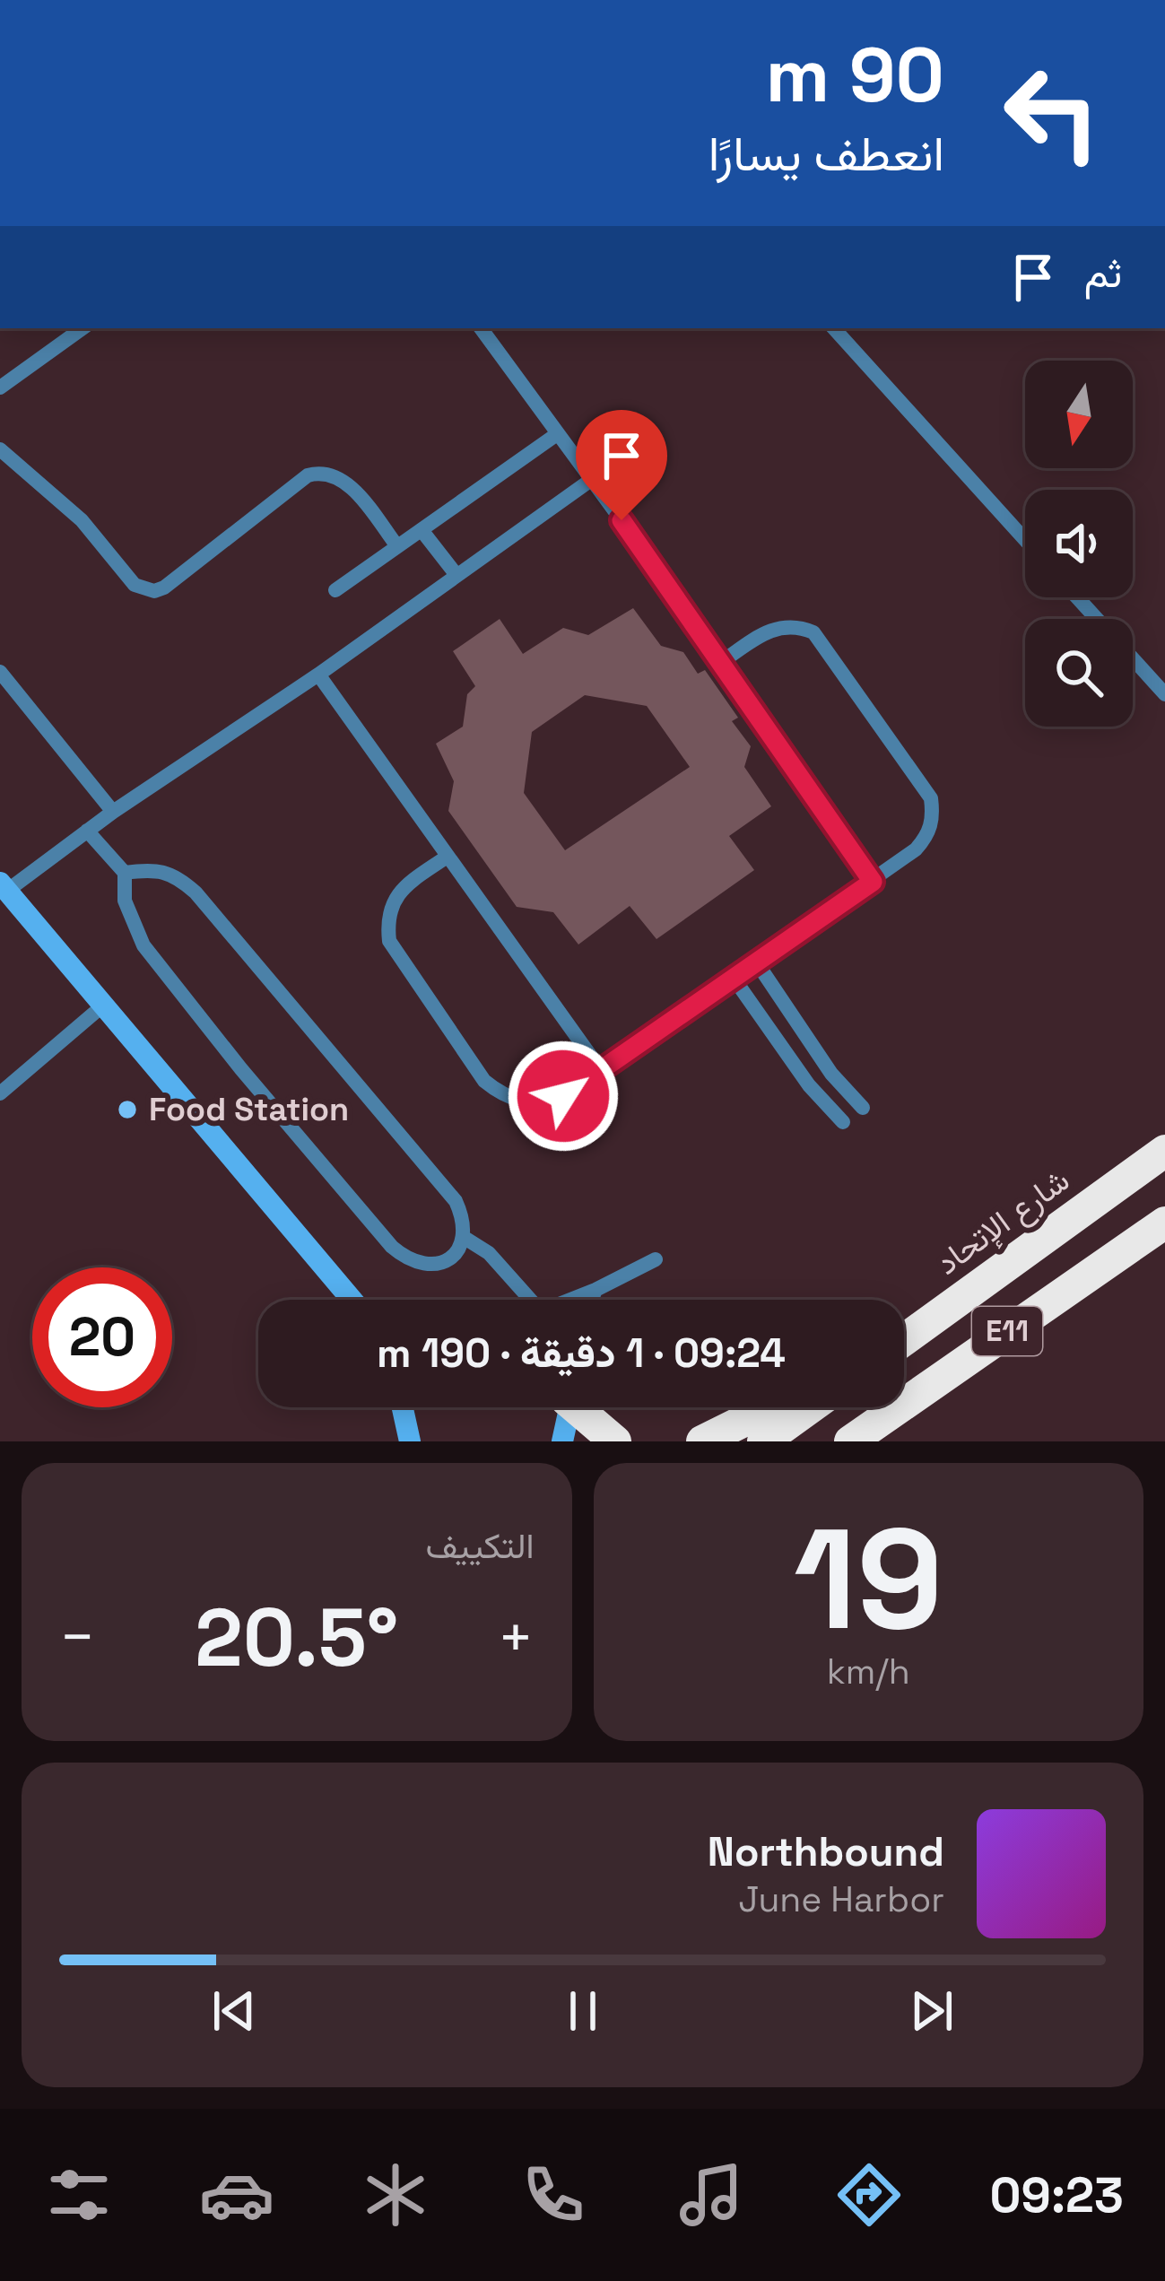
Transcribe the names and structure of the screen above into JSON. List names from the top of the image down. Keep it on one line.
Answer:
{"streets":{"highway":["شارع الإتحاد","E11"]},"places":["Food Station"],"north":"bottom","page":{"turn":["90 m","انعطف يسارًا"],"then":"ثم","limit":"20","trip":"09:24 · 1 دقيقة · 190 m","tile":[["19","km/h"],"التكييف"],"heat":["−","20.5°","+"],"song":["Northbound","June Harbor"],"tabs":"09:23"}}
